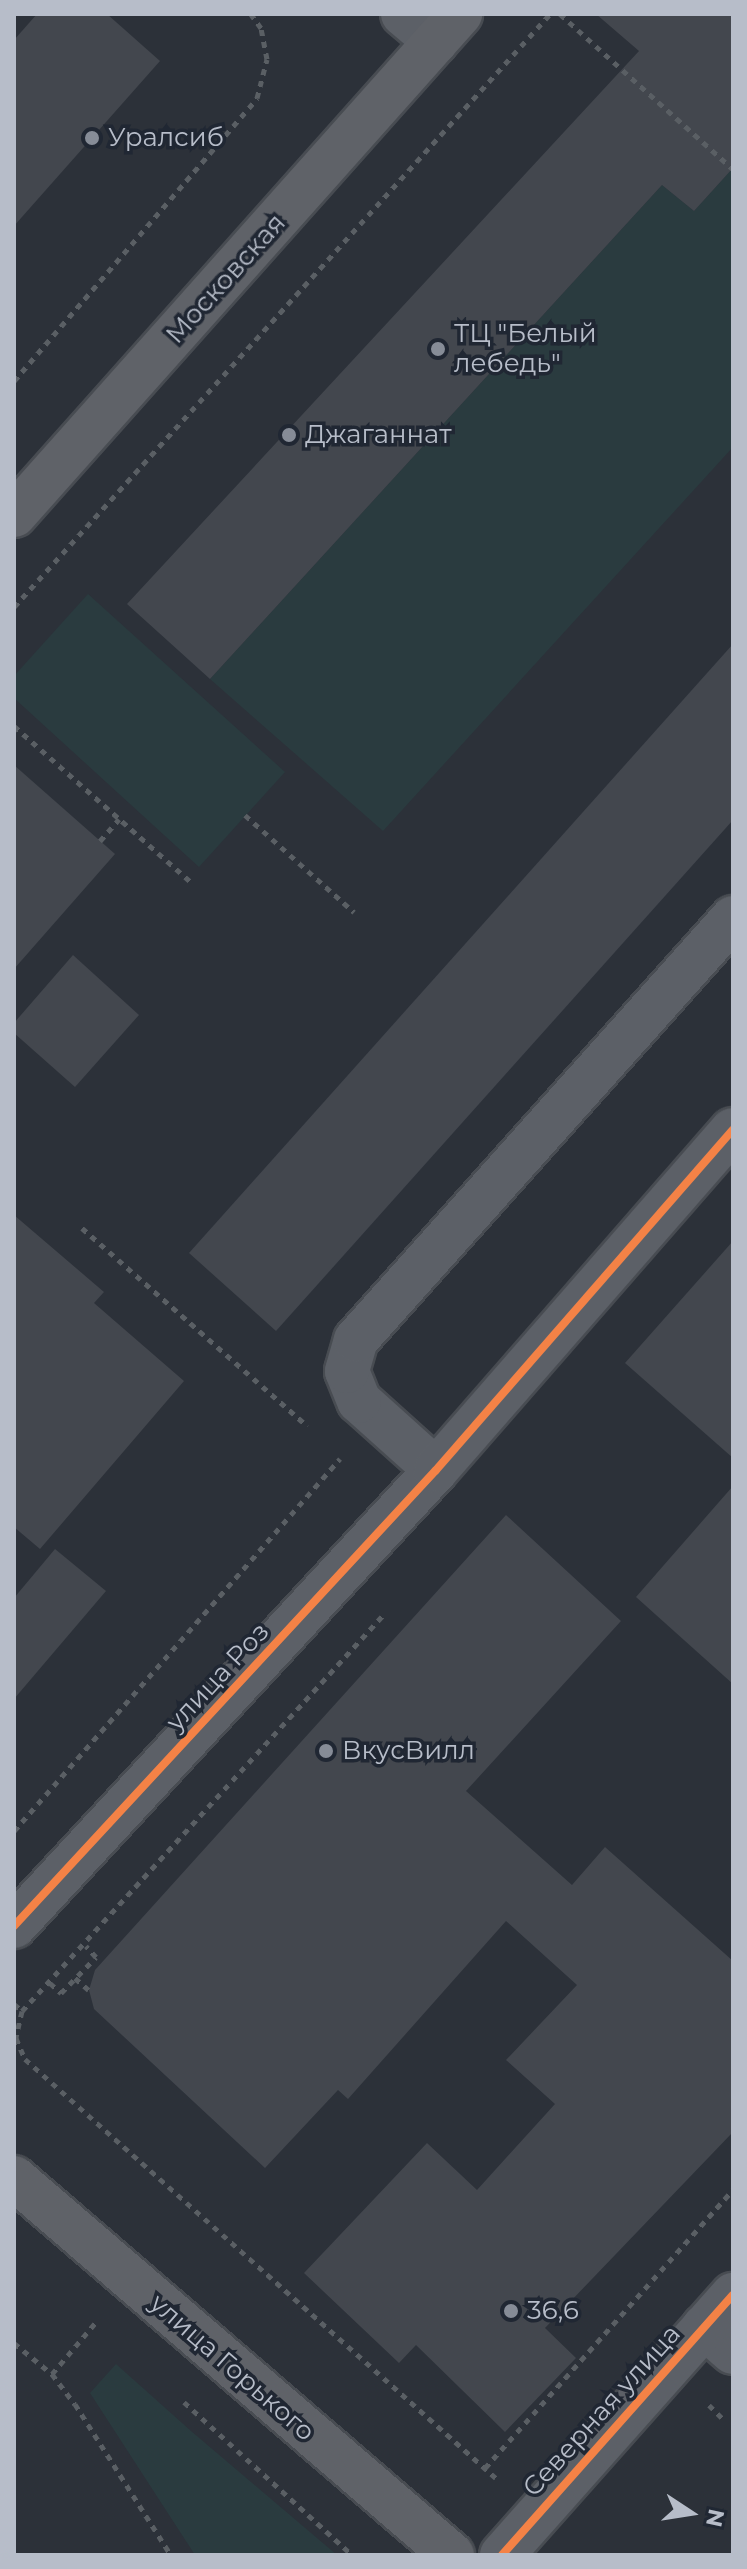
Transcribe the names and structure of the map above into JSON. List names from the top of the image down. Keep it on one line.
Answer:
{"streets":{"main road":["Московская","улица Горького"],"street":["улица Роз","Северная улица"]},"places":["Уралсиб","ТЦ \"Белый лебедь\"","Джаганнат","ВкусВилл","36,6"],"north":"right"}
